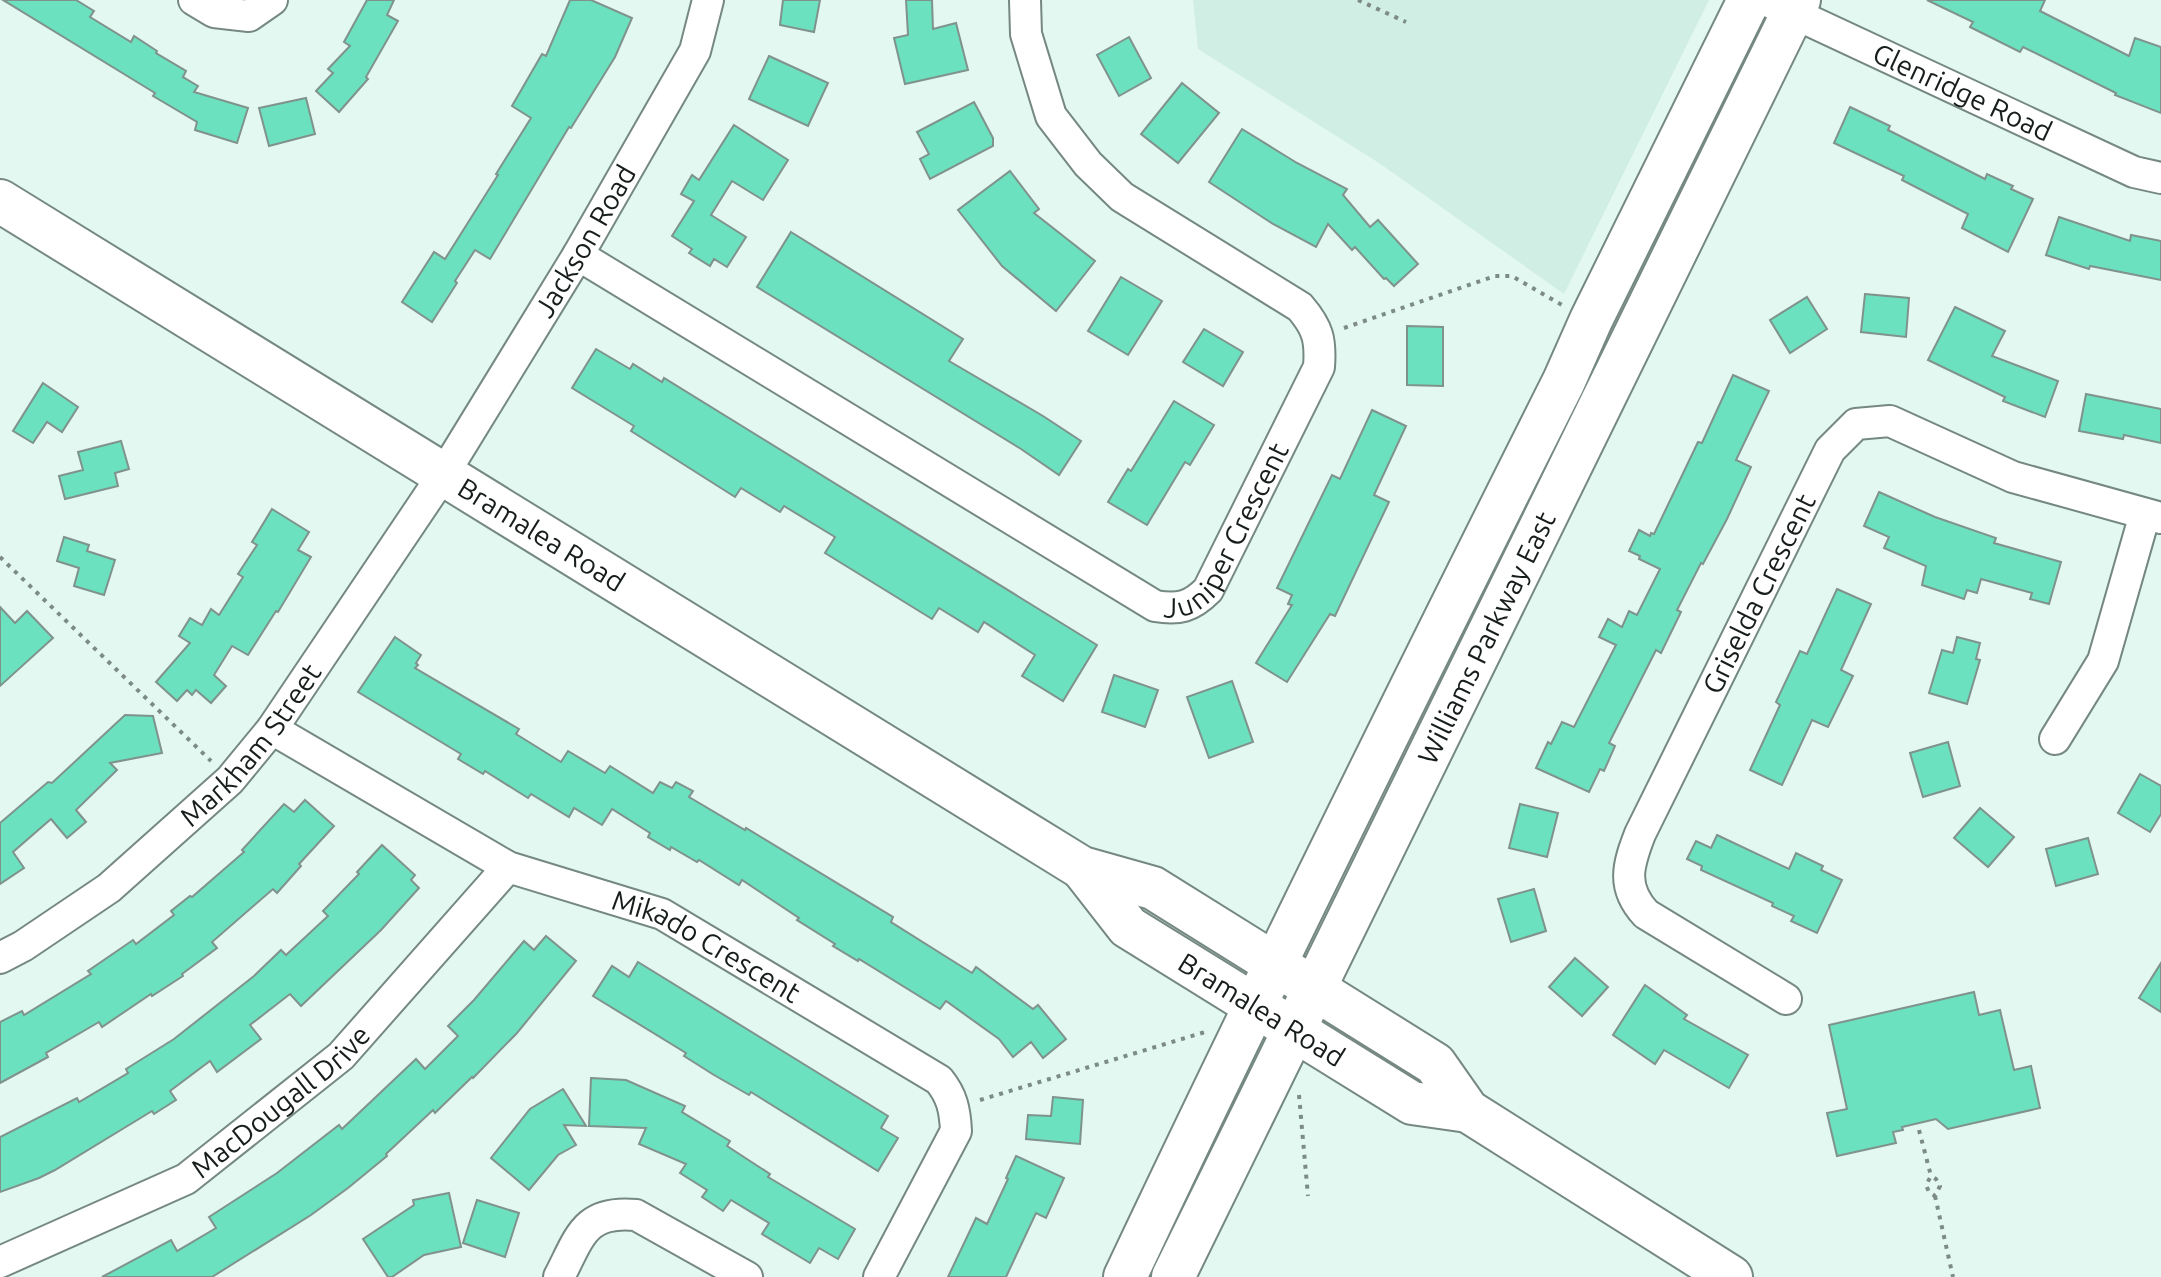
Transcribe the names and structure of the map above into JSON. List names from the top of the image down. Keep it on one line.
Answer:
{"streets":{"main road":["Bramalea Road","Williams Parkway East"],"street":["Glenridge Road","Jackson Road","Juniper Crescent","Griselda Crescent","Markham Street","Mikado Crescent","MacDougall Drive"]},"crossings":[["Glenridge Road","Williams Parkway East"],["Jackson Road","Juniper Crescent"],["Jackson Road","Bramalea Road"],["Jackson Road","Markham Street"],["Bramalea Road","Williams Parkway East"],["Bramalea Road","Markham Street"],["Markham Street","Mikado Crescent"],["Mikado Crescent","MacDougall Drive"]]}
